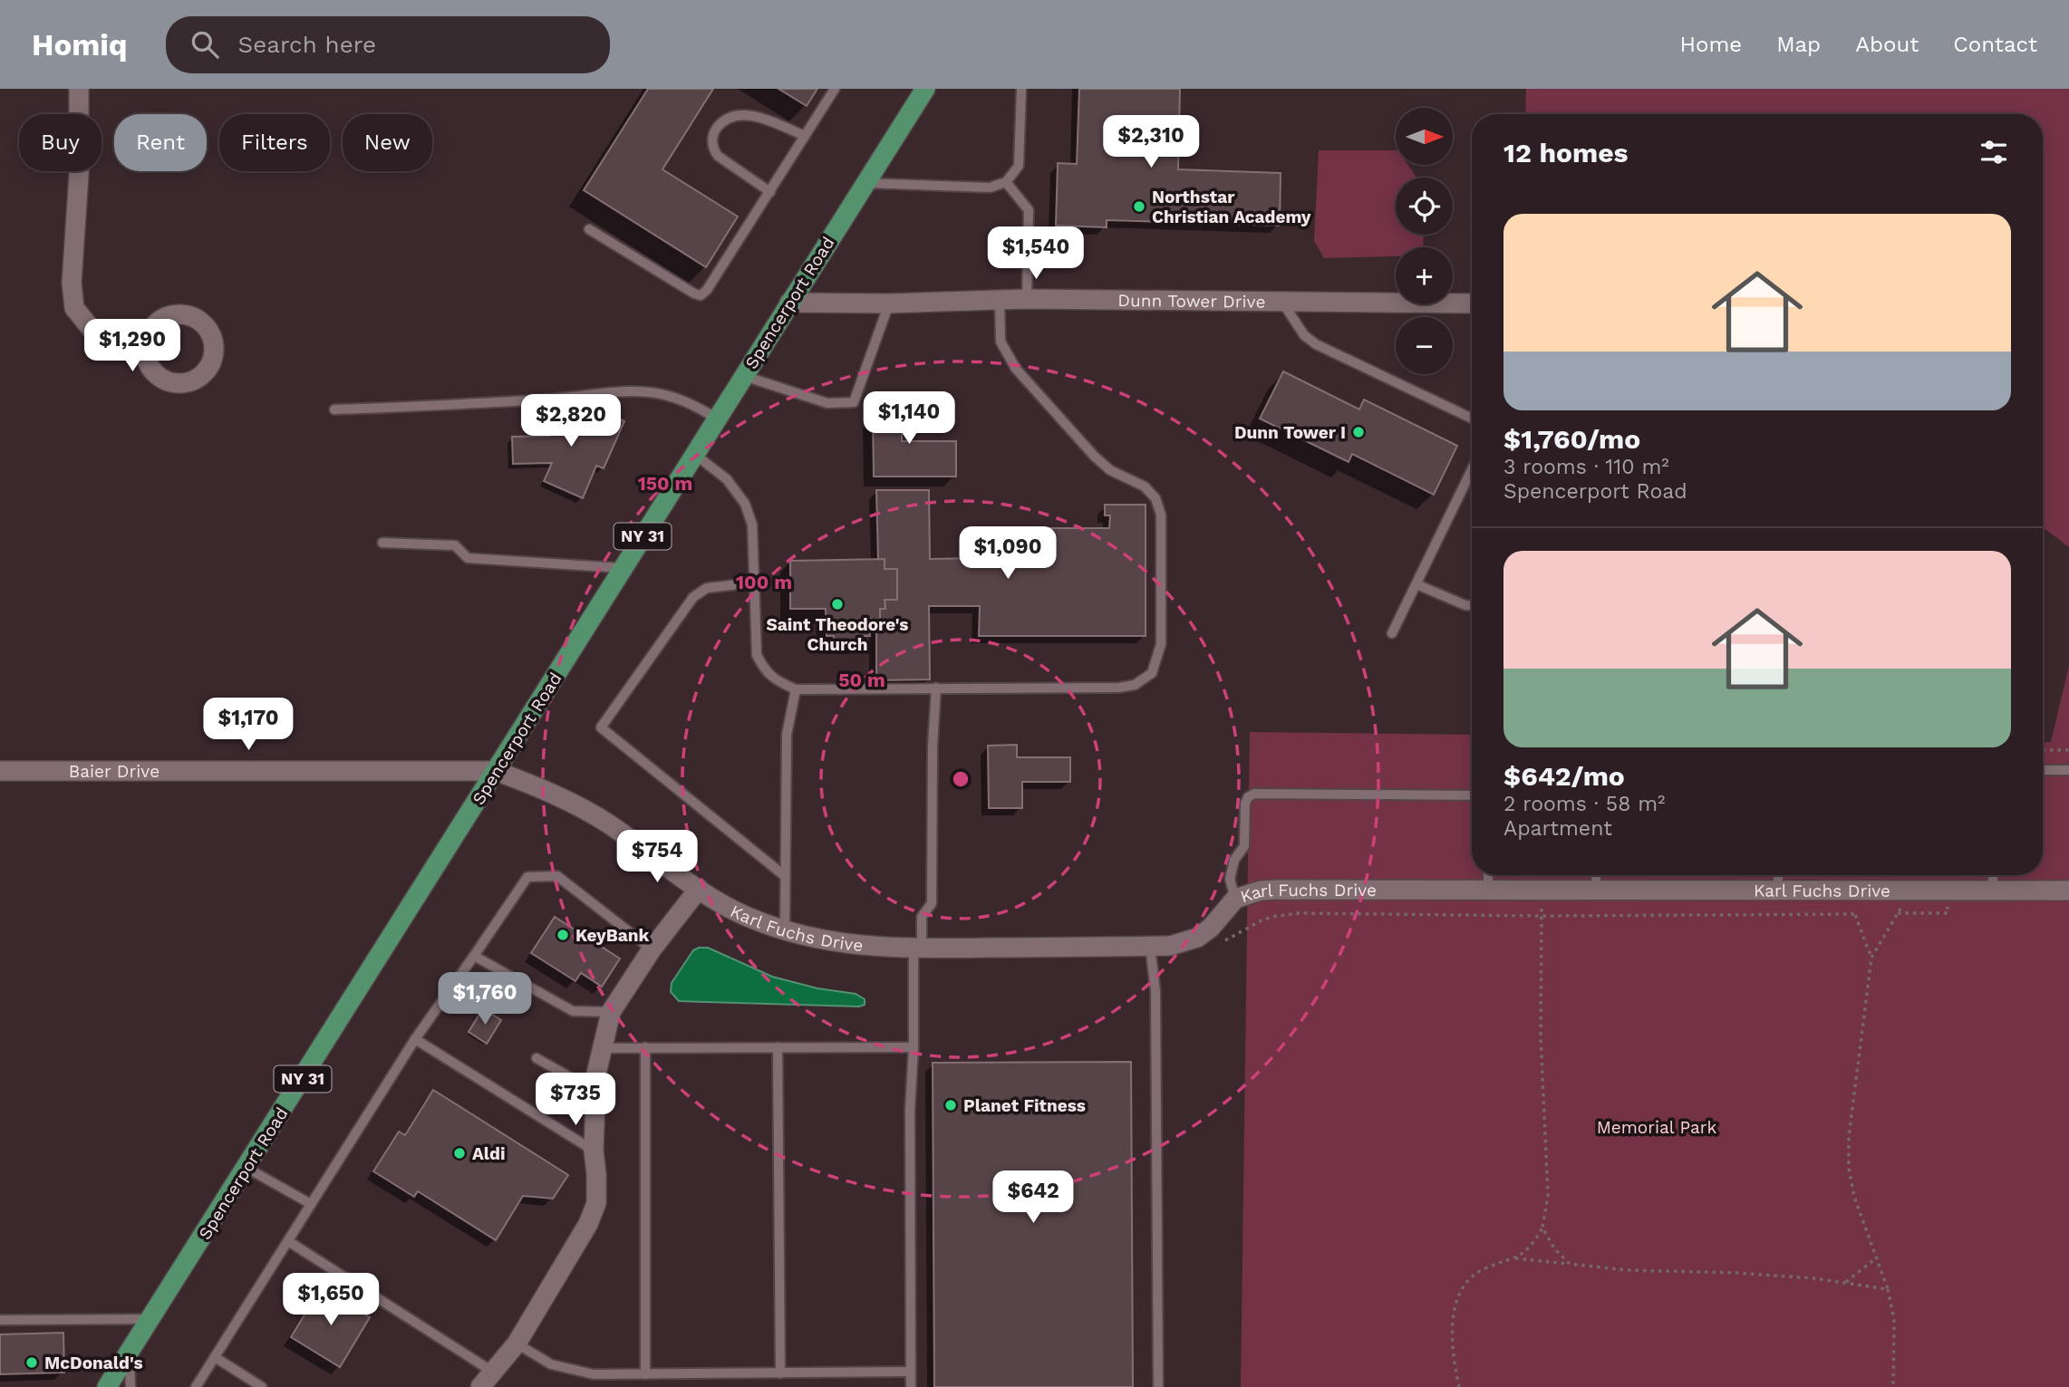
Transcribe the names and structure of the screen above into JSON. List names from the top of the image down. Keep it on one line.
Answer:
{"streets":{"main road":["Spencerport Road","NY 31"],"street":["Dunn Tower Drive","Baier Drive","Karl Fuchs Drive"]},"crossings":[["Dunn Tower Drive","Spencerport Road"],["Spencerport Road","Baier Drive"],["Spencerport Road","Karl Fuchs Drive"],["Baier Drive","Karl Fuchs Drive"]],"parks":["Memorial Park"],"places":["Northstar Christian Academy","Dunn Tower I","Saint Theodore's Church","KeyBank","Planet Fitness","Aldi","McDonald's"],"north":"right","page":{"header":"Homiq","search":"Search here","nav":["Home","Map","About","Contact"],"map_buttons":["+","−"],"chip":["Buy","Rent","Filters","New"],"heading":"12 homes","price":["$2,310","$1,540","$1,290","$1,140","$2,820","$1,090","$1,170","$754","$1,760","$735","$642","$1,650"],"list":[{"name":"$1,760/mo","note":"3 rooms · 110 m² · Spencerport Road"},{"name":"$642/mo","note":"2 rooms · 58 m² · Apartment"}]},"rings":["150 m","100 m","50 m"]}
